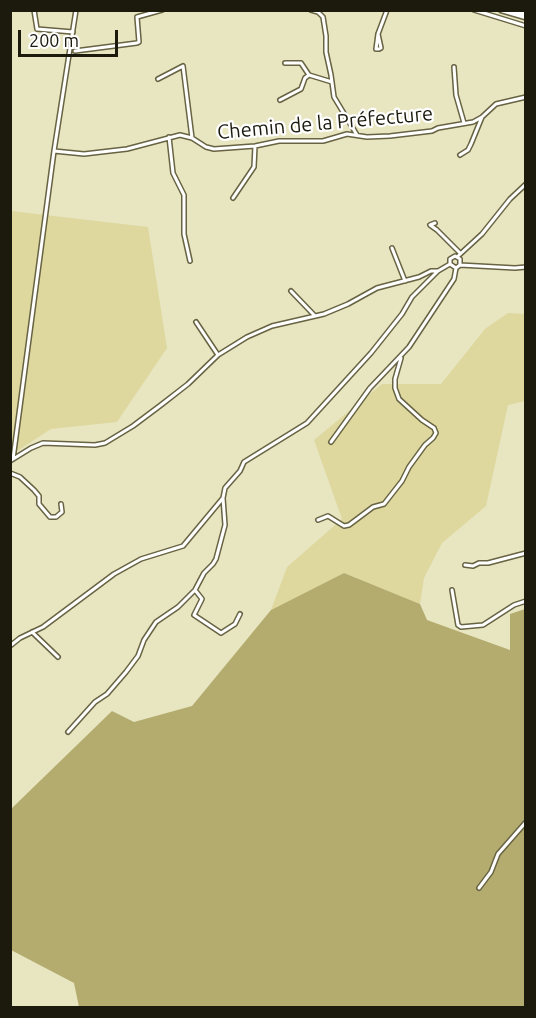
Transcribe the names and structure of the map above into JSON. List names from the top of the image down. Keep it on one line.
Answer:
{"streets":{"street":["Chemin de la Préfecture"]},"scale_bar":"200 m"}
